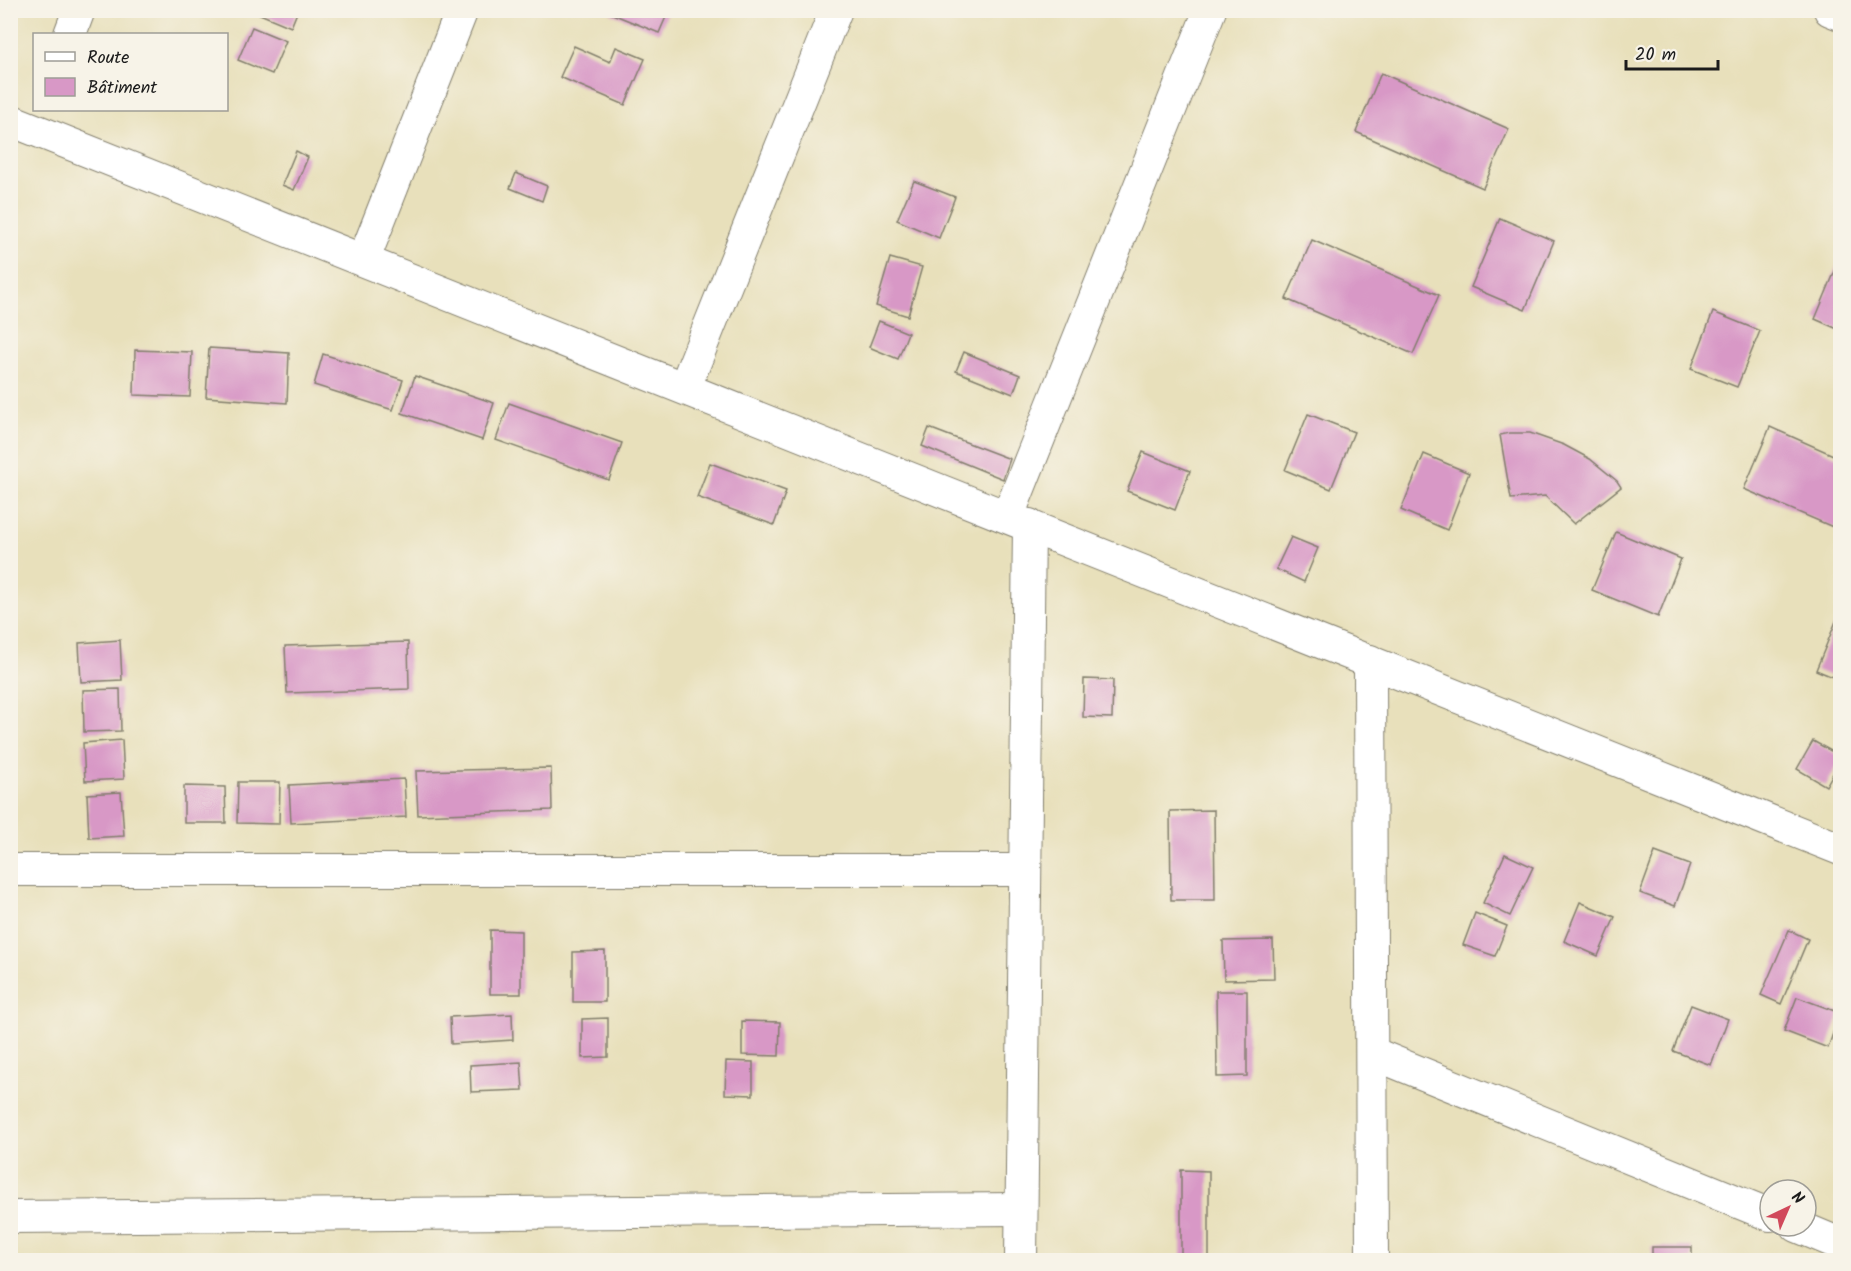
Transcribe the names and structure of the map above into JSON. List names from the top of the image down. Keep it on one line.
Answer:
{"legend":["Route","Bâtiment"],"scale_bar":"20 m","north":"top right"}
